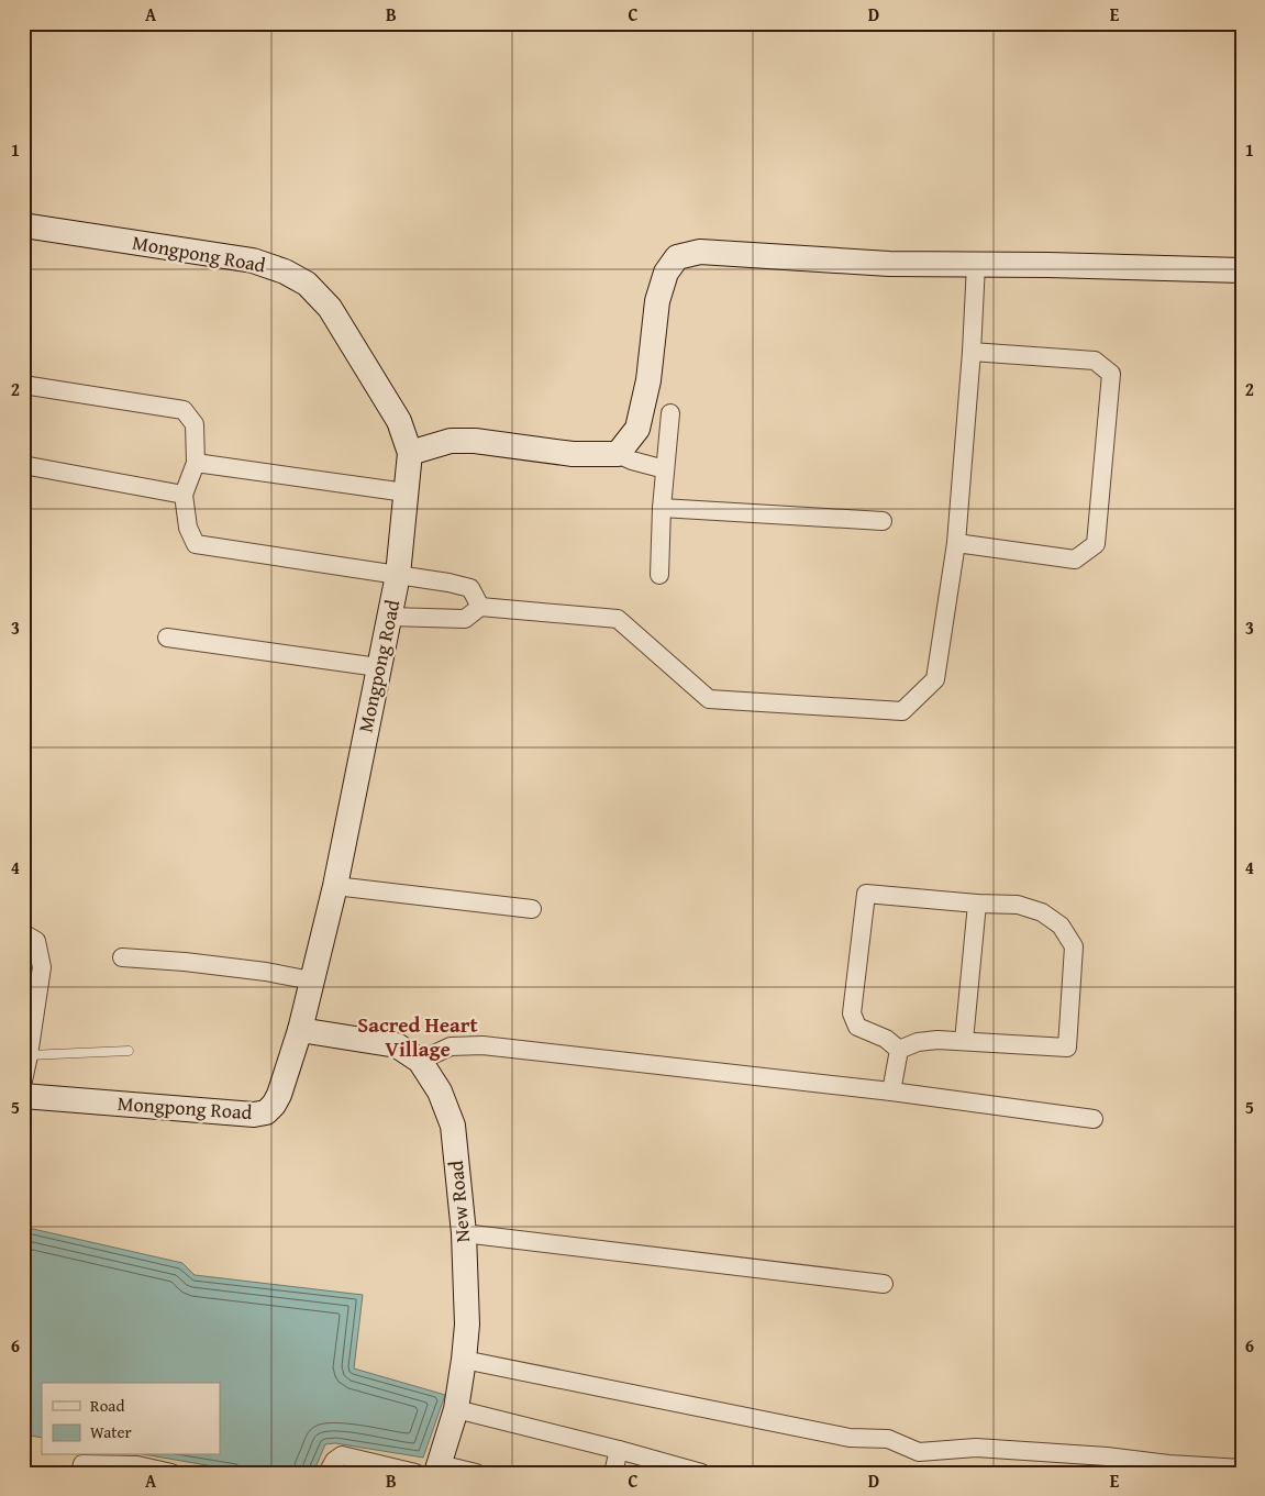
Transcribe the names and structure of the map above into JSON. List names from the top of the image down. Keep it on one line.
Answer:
{"streets":{"street":["Mongpong Road","New Road"]},"crossings":[["Mongpong Road","New Road"]],"districts":["Sacred Heart Village"],"legend":["Road","Water"],"grid":{"columns":["A","B","C","D","E"],"rows":["1","2","3","4","5","6"]}}
